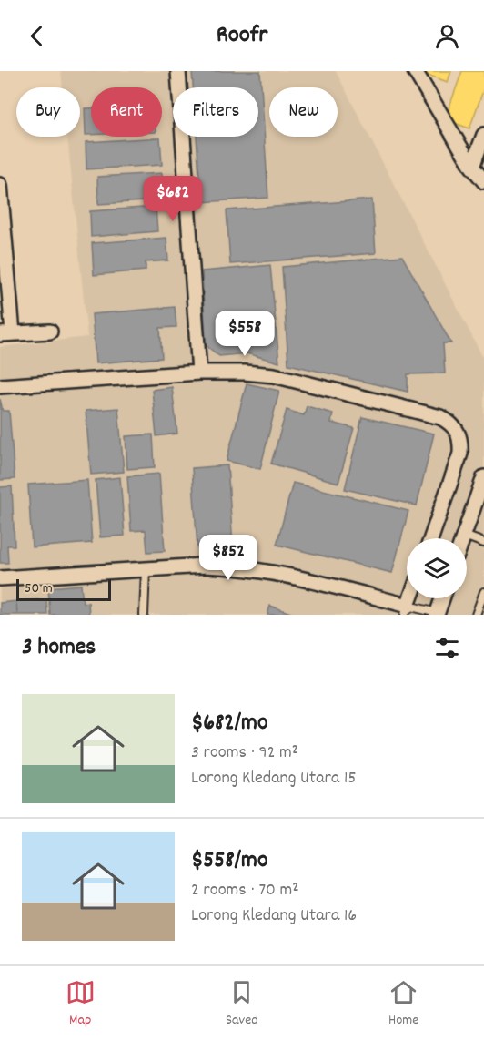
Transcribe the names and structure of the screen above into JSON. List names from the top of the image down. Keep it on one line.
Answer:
{"scale_bar":"50 m","page":{"header":"Roofr","chip":["Buy","Rent","Filters","New"],"price":["$682","$558","$852"],"scale":"50 m","heading":"3 homes","list":[{"name":"$682/mo","note":"3 rooms · 92 m² · Lorong Kledang Utara 15"},{"name":"$558/mo","note":"2 rooms · 70 m² · Lorong Kledang Utara 16"}],"tabs":["Map","Saved","Home"]}}
